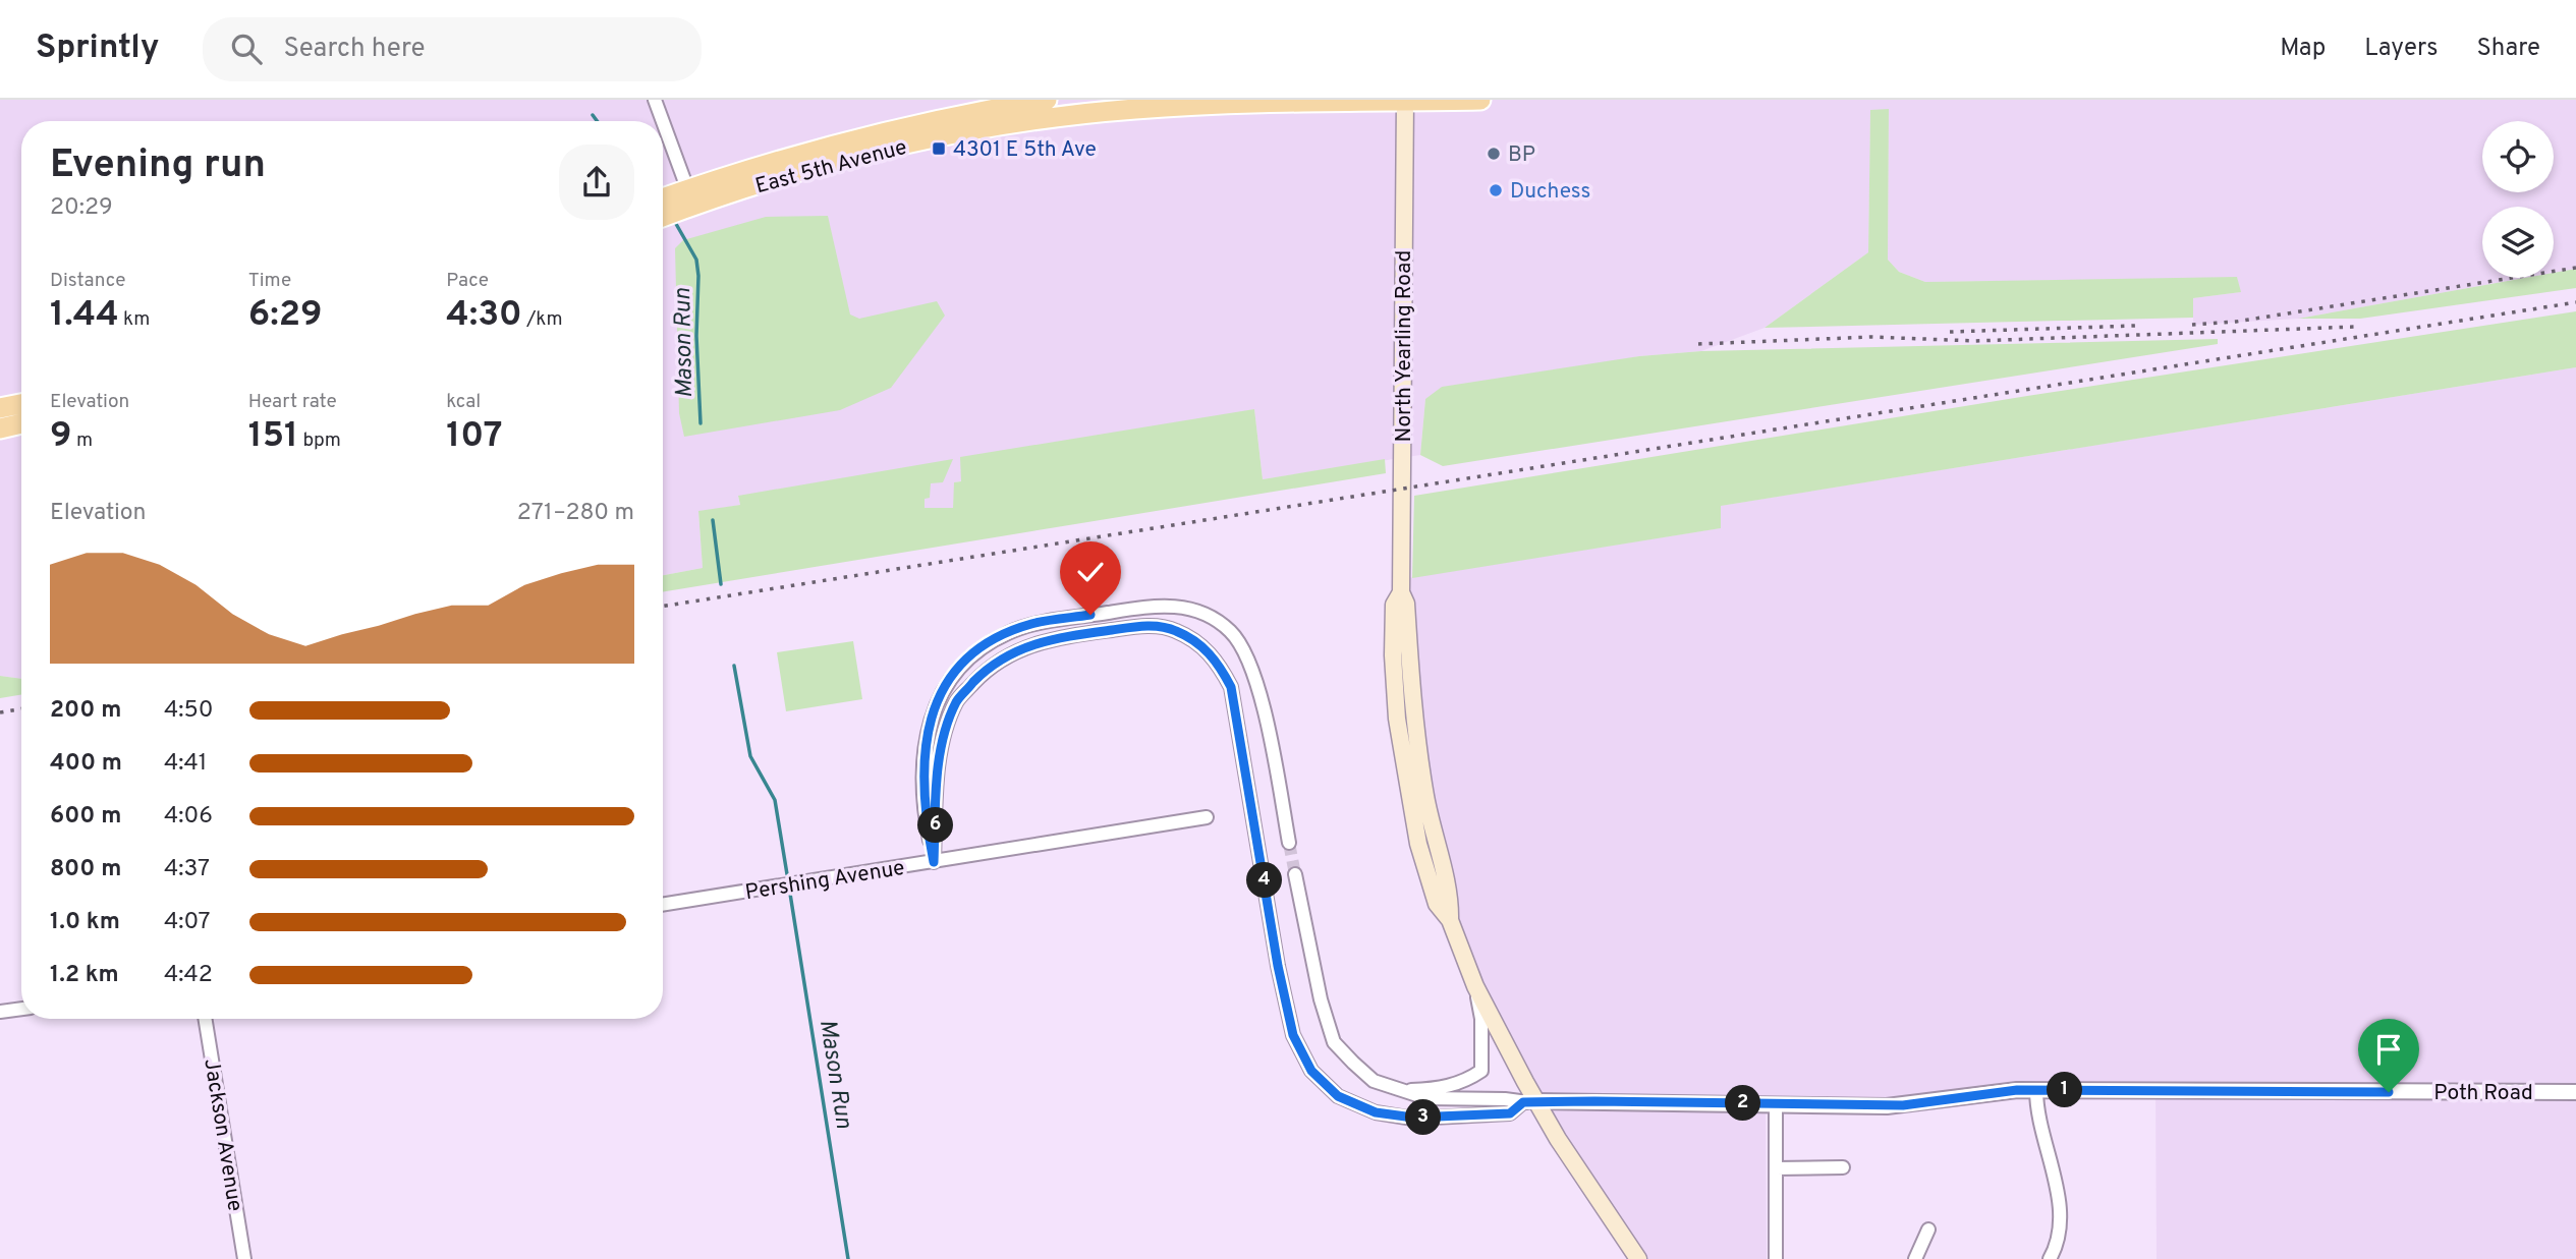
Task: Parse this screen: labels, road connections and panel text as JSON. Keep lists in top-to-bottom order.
{
  "streets": {
    "main road": ["East 5th Avenue", "North Yearling Road"],
    "street": ["Pershing Avenue", "Poth Road", "Jackson Avenue"]
  },
  "crossings": [
    ["East 5th Avenue", "North Yearling Road"],
    ["North Yearling Road", "Poth Road"]
  ],
  "water": ["Mason Run"],
  "places": {
    "transit": ["4301 E 5th Ave"],
    "other": ["BP", "Duchess"]
  },
  "page": {
    "header": "Sprintly",
    "search": "Search here",
    "nav": ["Map", "Layers", "Share"],
    "heading": ["Evening run", "20:29"],
    "stats": [
      ["Distance", "1.44 km"],
      ["Time", "6:29"],
      ["Pace", "4:30 /km"],
      ["Elevation", "9 m"],
      ["Heart rate", "151 bpm"],
      ["kcal", "107"]
    ],
    "chart": ["Elevation", "271–280 m"],
    "list": [
      {
        "name": "200 m",
        "note": "4:50"
      },
      {
        "name": "400 m",
        "note": "4:41"
      },
      {
        "name": "600 m",
        "note": "4:06"
      },
      {
        "name": "800 m",
        "note": "4:37"
      },
      {
        "name": "1.0 km",
        "note": "4:07"
      },
      {
        "name": "1.2 km",
        "note": "4:42"
      }
    ],
    "pins": [
      "6",
      "4",
      "1",
      "2",
      "3"
    ]
  }
}
